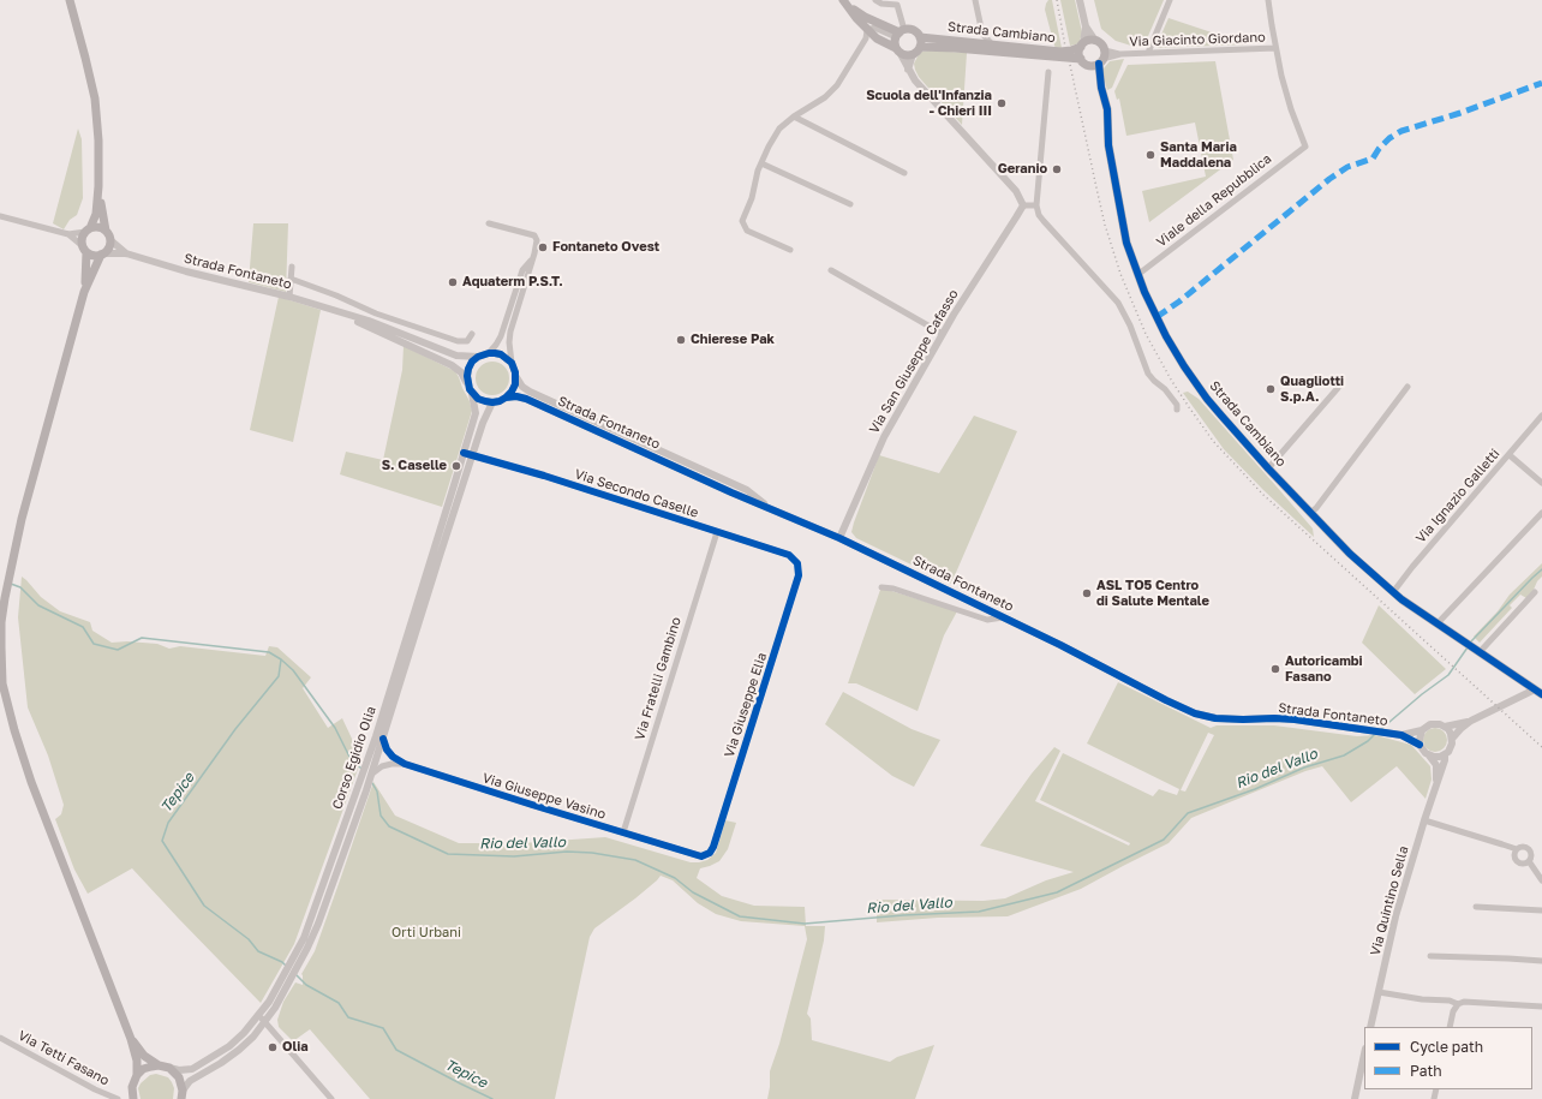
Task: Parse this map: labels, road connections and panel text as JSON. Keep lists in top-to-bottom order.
{
  "streets": {
    "main road": ["Strada Cambiano"],
    "street": [
      "Via Giacinto Giordano",
      "Viale della Repubblica",
      "Strada Fontaneto",
      "Via San Giuseppe Cafasso",
      "Via Secondo Caselle",
      "Via Ignazio Galletti",
      "Via Fratelli Gambino",
      "Via Giuseppe Elia",
      "Corso Egidio Olia",
      "Via Giuseppe Vasino",
      "Via Quintino Sella",
      "Via Tetti Fasano"
    ]
  },
  "crossings": [
    ["Strada Cambiano", "Via Giacinto Giordano"],
    ["Strada Cambiano", "Viale della Repubblica"],
    ["Strada Cambiano", "Via Ignazio Galletti"],
    ["Via Giacinto Giordano", "Viale della Repubblica"],
    ["Strada Fontaneto", "Via San Giuseppe Cafasso"],
    ["Strada Fontaneto", "Corso Egidio Olia"],
    ["Strada Fontaneto", "Via Quintino Sella"],
    ["Via Secondo Caselle", "Via Fratelli Gambino"],
    ["Via Secondo Caselle", "Via Giuseppe Elia"],
    ["Via Secondo Caselle", "Corso Egidio Olia"],
    ["Via Fratelli Gambino", "Via Giuseppe Vasino"],
    ["Via Giuseppe Elia", "Via Giuseppe Vasino"],
    ["Corso Egidio Olia", "Via Giuseppe Vasino"]
  ],
  "water": ["Rio del Vallo", "Tepice"],
  "parks": ["Orti Urbani"],
  "places": [
    "Scuola dell'Infanzia - Chieri III",
    "Santa Maria Maddalena",
    "Geranio",
    "Fontaneto Ovest",
    "Aquaterm P.S.T.",
    "Chierese Pak",
    "Quagliotti S.p.A.",
    "S. Caselle",
    "ASL TO5 Centro di Salute Mentale",
    "Autoricambi Fasano",
    "Olia"
  ],
  "legend": ["Cycle path", "Path"]
}
